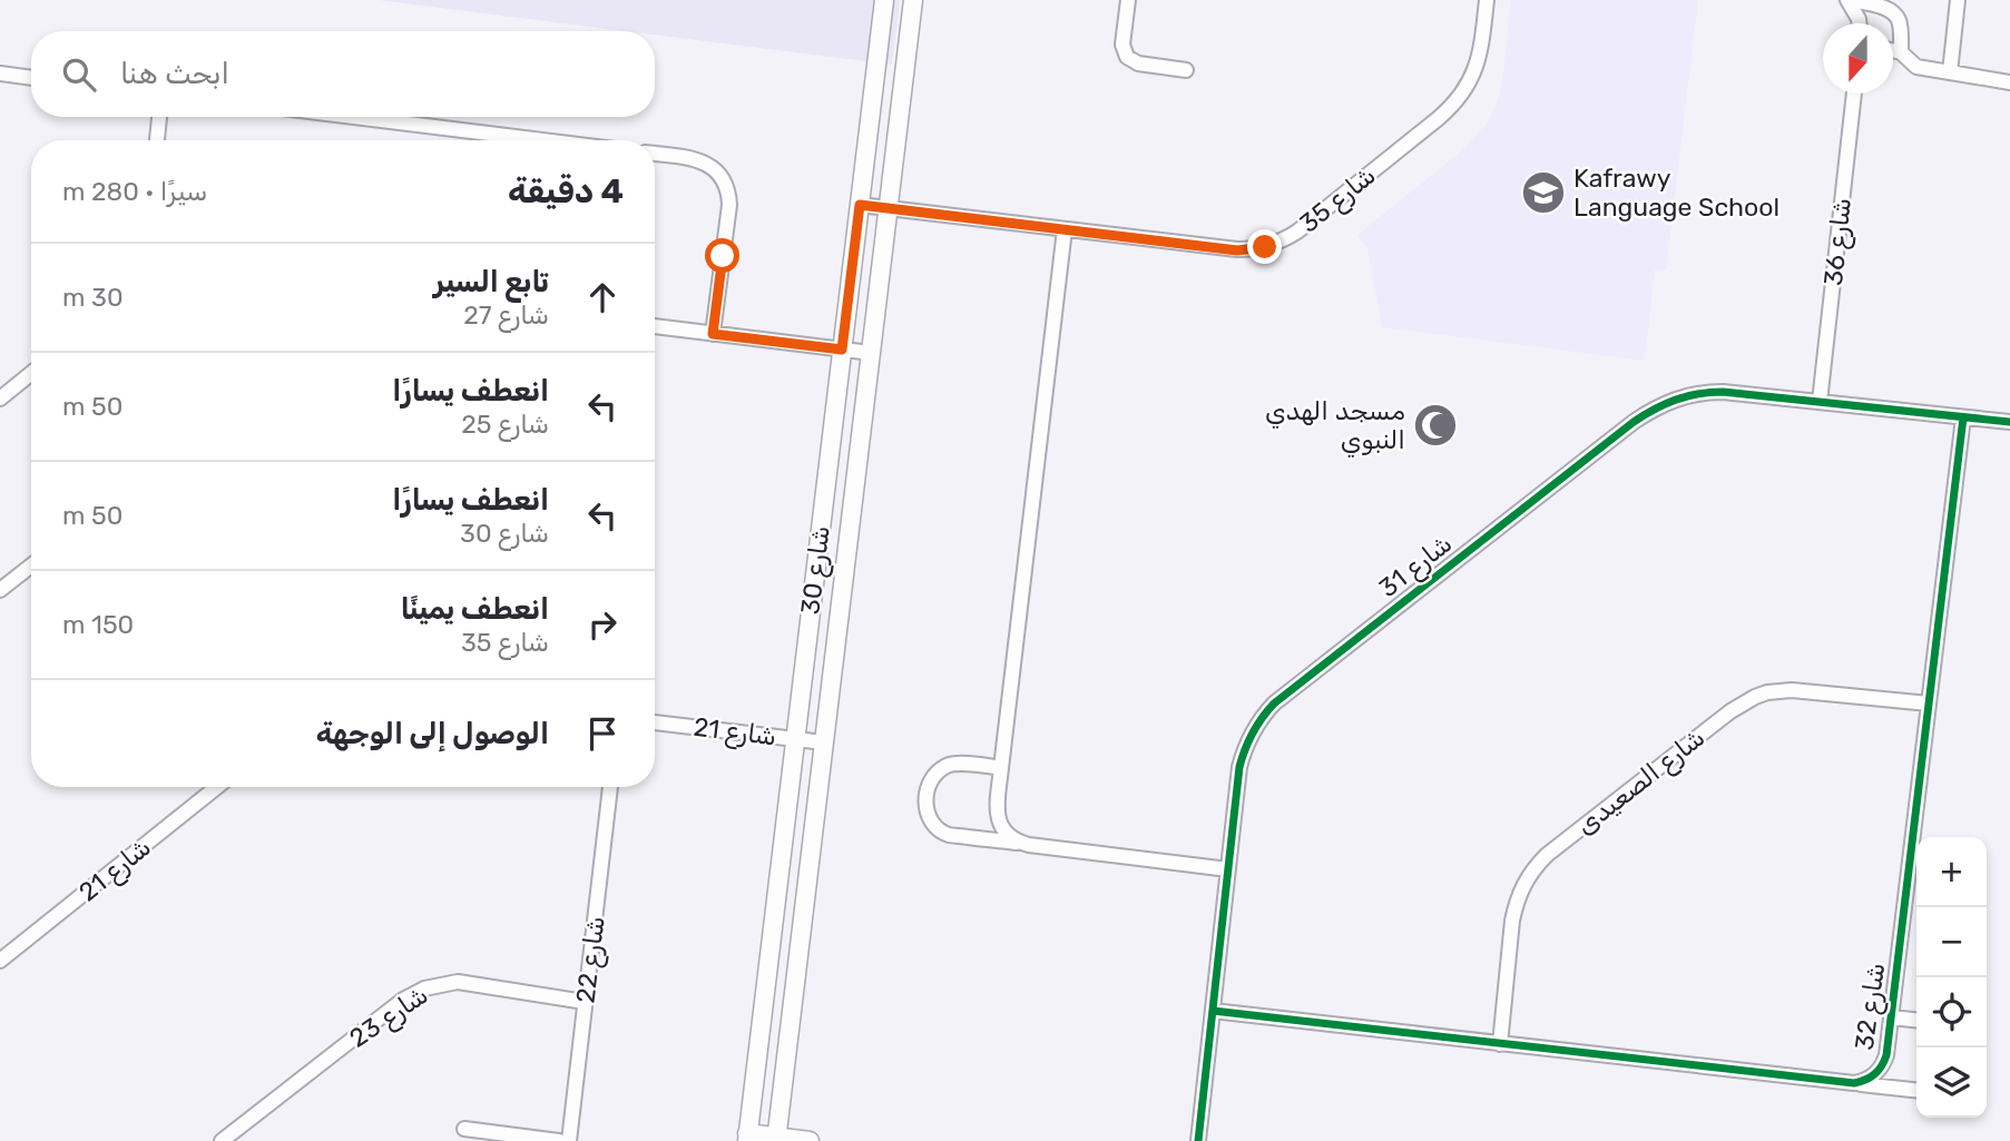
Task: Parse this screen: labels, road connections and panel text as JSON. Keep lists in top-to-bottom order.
{
  "streets": {
    "street": [
      "شارع 35",
      "شارع 36",
      "شارع 31",
      "شارع 30",
      "شارع 21",
      "شارع الصعيدى",
      "شارع 22",
      "شارع 32",
      "شارع 23"
    ]
  },
  "crossings": [
    ["شارع 35", "شارع 30"],
    ["شارع 36", "شارع 31"],
    ["شارع 31", "شارع 32"],
    ["شارع 30", "شارع 21"],
    ["شارع الصعيدى", "شارع 32"],
    ["شارع 22", "شارع 23"]
  ],
  "places": {
    "school or university": ["Kafrawy Language School"],
    "mosque": ["مسجد الهدي النبوي"]
  },
  "north": "bottom",
  "page": {
    "search": "ابحث هنا",
    "heading": ["4 دقيقة", "سيرًا · 280 m"],
    "list": [
      ["تابع السير", "شارع 27", "30 m"],
      ["انعطف يسارًا", "شارع 25", "50 m"],
      ["انعطف يسارًا", "شارع 30", "50 m"],
      ["انعطف يمينًا", "شارع 35", "150 m"],
      "الوصول إلى الوجهة"
    ],
    "map_buttons": ["+", "−"]
  }
}
